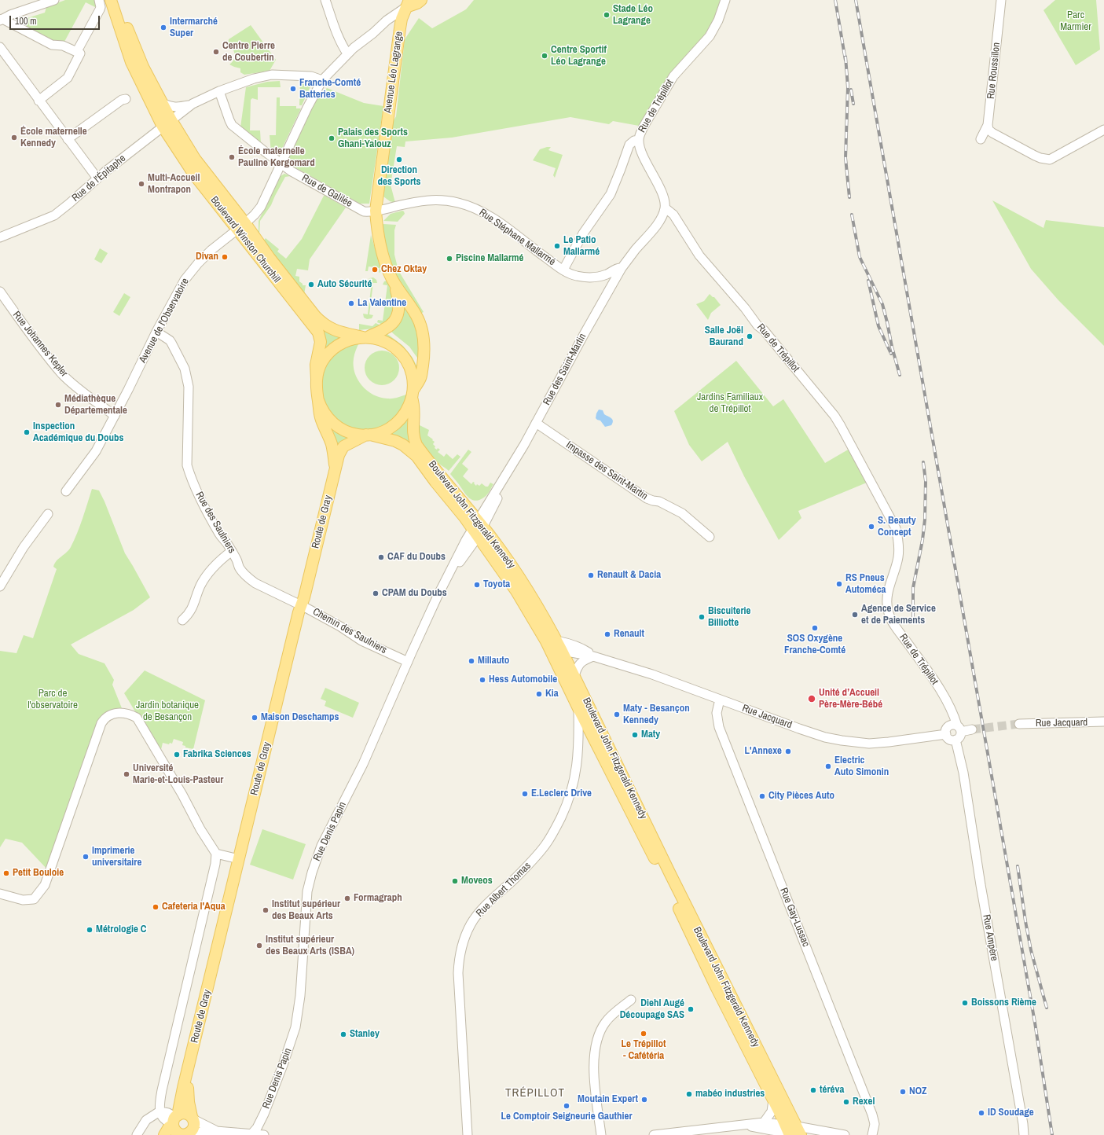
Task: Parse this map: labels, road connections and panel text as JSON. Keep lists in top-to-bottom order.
{
  "streets": {
    "main road": [
      "Avenue Léo Lagrange",
      "Boulevard Winston Churchill",
      "Boulevard John Fitzgerald Kennedy",
      "Route de Gray"
    ],
    "street": [
      "Rue Roussillon",
      "Rue de Trépillot",
      "Rue de l'Épitaphe",
      "Rue de Galilée",
      "Rue Stéphane Mallarmé",
      "Avenue de l'Observatoire",
      "Rue Johannes Kepler",
      "Rue des Saint-Martin",
      "Impasse des Saint-Martin",
      "Rue des Saulniers",
      "Chemin des Saulniers",
      "Rue Jacquard",
      "Rue Denis Papin",
      "Rue Albert Thomas",
      "Rue Gay-Lussac",
      "Rue Ampère"
    ]
  },
  "crossings": [
    ["Avenue Léo Lagrange", "Rue de Galilée"],
    ["Avenue Léo Lagrange", "Rue Stéphane Mallarmé"],
    ["Avenue Léo Lagrange", "Boulevard Winston Churchill"],
    ["Avenue Léo Lagrange", "Avenue de l'Observatoire"],
    ["Avenue Léo Lagrange", "Boulevard John Fitzgerald Kennedy"],
    ["Avenue Léo Lagrange", "Route de Gray"],
    ["Rue de Trépillot", "Rue Stéphane Mallarmé"],
    ["Rue de Trépillot", "Rue des Saint-Martin"],
    ["Rue de Trépillot", "Rue Jacquard"],
    ["Rue de Trépillot", "Rue Ampère"],
    ["Rue de l'Épitaphe", "Rue de Galilée"],
    ["Rue de l'Épitaphe", "Boulevard Winston Churchill"],
    ["Rue de l'Épitaphe", "Avenue de l'Observatoire"],
    ["Rue de Galilée", "Rue Stéphane Mallarmé"],
    ["Rue de Galilée", "Avenue de l'Observatoire"],
    ["Boulevard Winston Churchill", "Avenue de l'Observatoire"],
    ["Boulevard Winston Churchill", "Boulevard John Fitzgerald Kennedy"],
    ["Boulevard Winston Churchill", "Route de Gray"],
    ["Avenue de l'Observatoire", "Rue Johannes Kepler"],
    ["Avenue de l'Observatoire", "Rue des Saulniers"],
    ["Rue des Saint-Martin", "Impasse des Saint-Martin"],
    ["Rue des Saint-Martin", "Boulevard John Fitzgerald Kennedy"],
    ["Rue des Saint-Martin", "Rue Denis Papin"],
    ["Boulevard John Fitzgerald Kennedy", "Route de Gray"],
    ["Boulevard John Fitzgerald Kennedy", "Rue Jacquard"],
    ["Boulevard John Fitzgerald Kennedy", "Rue Denis Papin"],
    ["Boulevard John Fitzgerald Kennedy", "Rue Albert Thomas"],
    ["Route de Gray", "Rue des Saulniers"],
    ["Route de Gray", "Chemin des Saulniers"],
    ["Rue des Saulniers", "Chemin des Saulniers"],
    ["Chemin des Saulniers", "Rue Denis Papin"],
    ["Rue Jacquard", "Rue Gay-Lussac"],
    ["Rue Jacquard", "Rue Ampère"]
  ],
  "districts": ["TRÉPILLOT"],
  "parks": [
    "Parc Marmier",
    "Jardins Familiaux de Trépillot",
    "Parc de l'observatoire",
    "Jardin botanique de Besançon"
  ],
  "places": [
    "Stade Léo Lagrange",
    "Intermarché Super",
    "Centre Pierre de Coubertin",
    "Centre Sportif Léo Lagrange",
    "Franche-Comté Batteries",
    "École maternelle Kennedy",
    "Palais des Sports Ghani-Yalouz",
    "École maternelle Pauline Kergomard",
    "Direction des Sports",
    "Multi-Accueil Montrapon",
    "Le Patio Mallarmé",
    "Divan",
    "Piscine Mallarmé",
    "Chez Oktay",
    "Auto Sécurité",
    "La Valentine",
    "Salle Joël Baurand",
    "Médiathèque Départementale",
    "Inspection Académique du Doubs",
    "S. Beauty Concept",
    "CAF du Doubs",
    "Renault & Dacia",
    "RS Pneus Automéca",
    "Toyota",
    "CPAM du Doubs",
    "Agence de Service et de Paiements",
    "Biscuiterie Billiotte",
    "SOS Oxygène Franche-Comté",
    "Renault",
    "Millauto",
    "Hess Automobile",
    "Kia",
    "Unité d’Accueil Père-Mère-Bébé",
    "Maty - Besançon Kennedy",
    "Maison Deschamps",
    "Maty",
    "L'Annexe",
    "Fabrika Sciences",
    "Electric Auto Simonin",
    "Université Marie-et-Louis-Pasteur",
    "E.Leclerc Drive",
    "City Pièces Auto",
    "Imprimerie universitaire",
    "Petit Bouloie",
    "Moveos",
    "Formagraph",
    "Cafeteria l'Aqua",
    "Institut supérieur des Beaux Arts",
    "Métrologie C",
    "Institut supérieur des Beaux Arts (ISBA)",
    "Boissons Rième",
    "Diehl Augé Découpage SAS",
    "Le Trépillot - Cafétéria",
    "Stanley",
    "téréva",
    "NOZ",
    "mabéo industries",
    "Moutain Expert",
    "Rexel",
    "Le Comptoir Seigneurie Gauthier",
    "ID Soudage"
  ],
  "scale_bar": "100 m"
}
